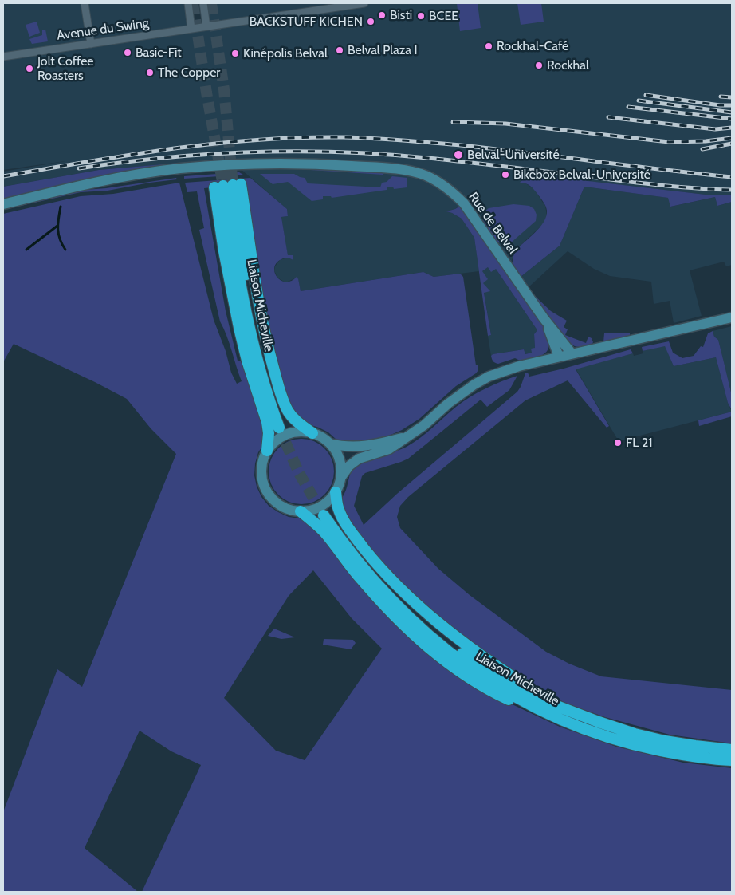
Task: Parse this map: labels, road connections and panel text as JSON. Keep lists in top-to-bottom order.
{
  "streets": {
    "highway": ["Liaison Micheville"],
    "main road": ["Rue de Belval"],
    "street": ["Avenue du Swing"]
  },
  "places": [
    "Bisti",
    "BCEE",
    "BACKSTUFF KICHEN",
    "Rockhal-Café",
    "Belval Plaza I",
    "Basic-Fit",
    "Kinépolis Belval",
    "Rockhal",
    "Jolt Coffee Roasters",
    "The Copper",
    "Belval-Université",
    "Bikebox Belval-Université",
    "FL 21"
  ]
}
